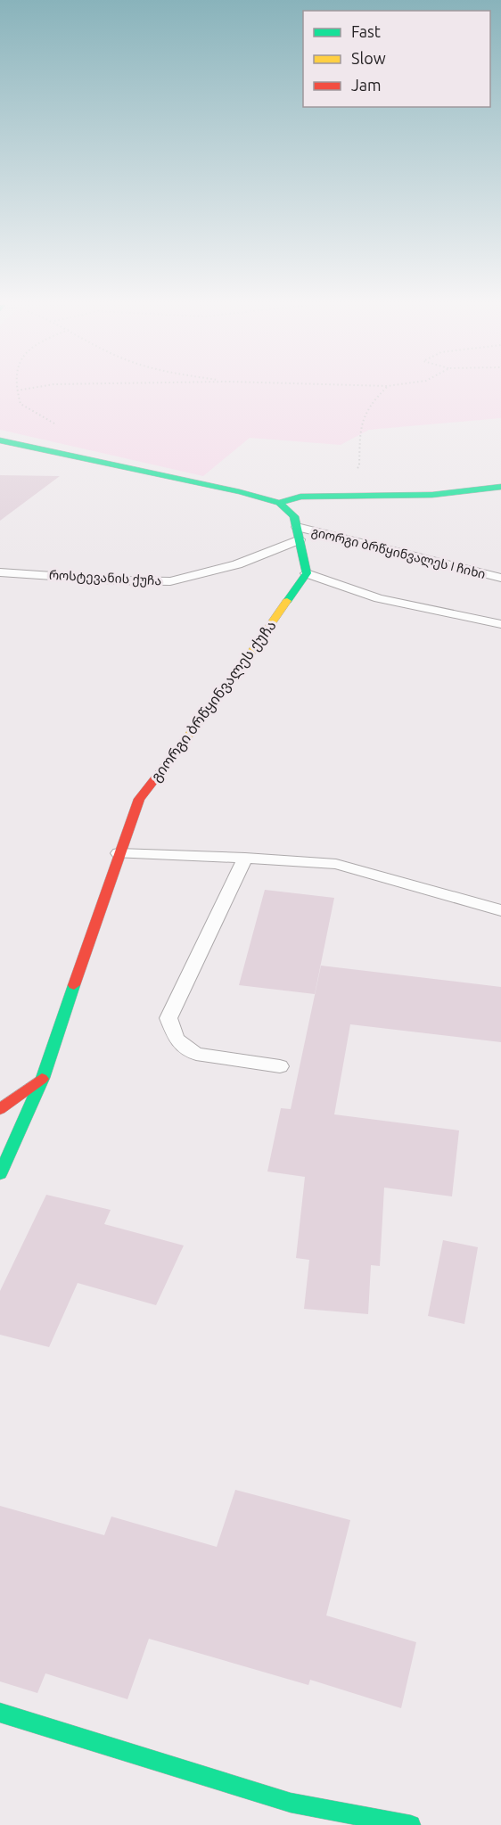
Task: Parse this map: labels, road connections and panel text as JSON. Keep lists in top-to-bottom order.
{
  "streets": {
    "street": ["გიორგი ბრწყინვალეს ქუჩა"],
    "lane": ["გიორგი ბრწყინვალეს I ჩიხი", "როსტევანის ქუჩა"]
  },
  "crossings": [
    ["გიორგი ბრწყინვალეს I ჩიხი", "როსტევანის ქუჩა"]
  ],
  "legend": ["Fast", "Slow", "Jam"]
}
